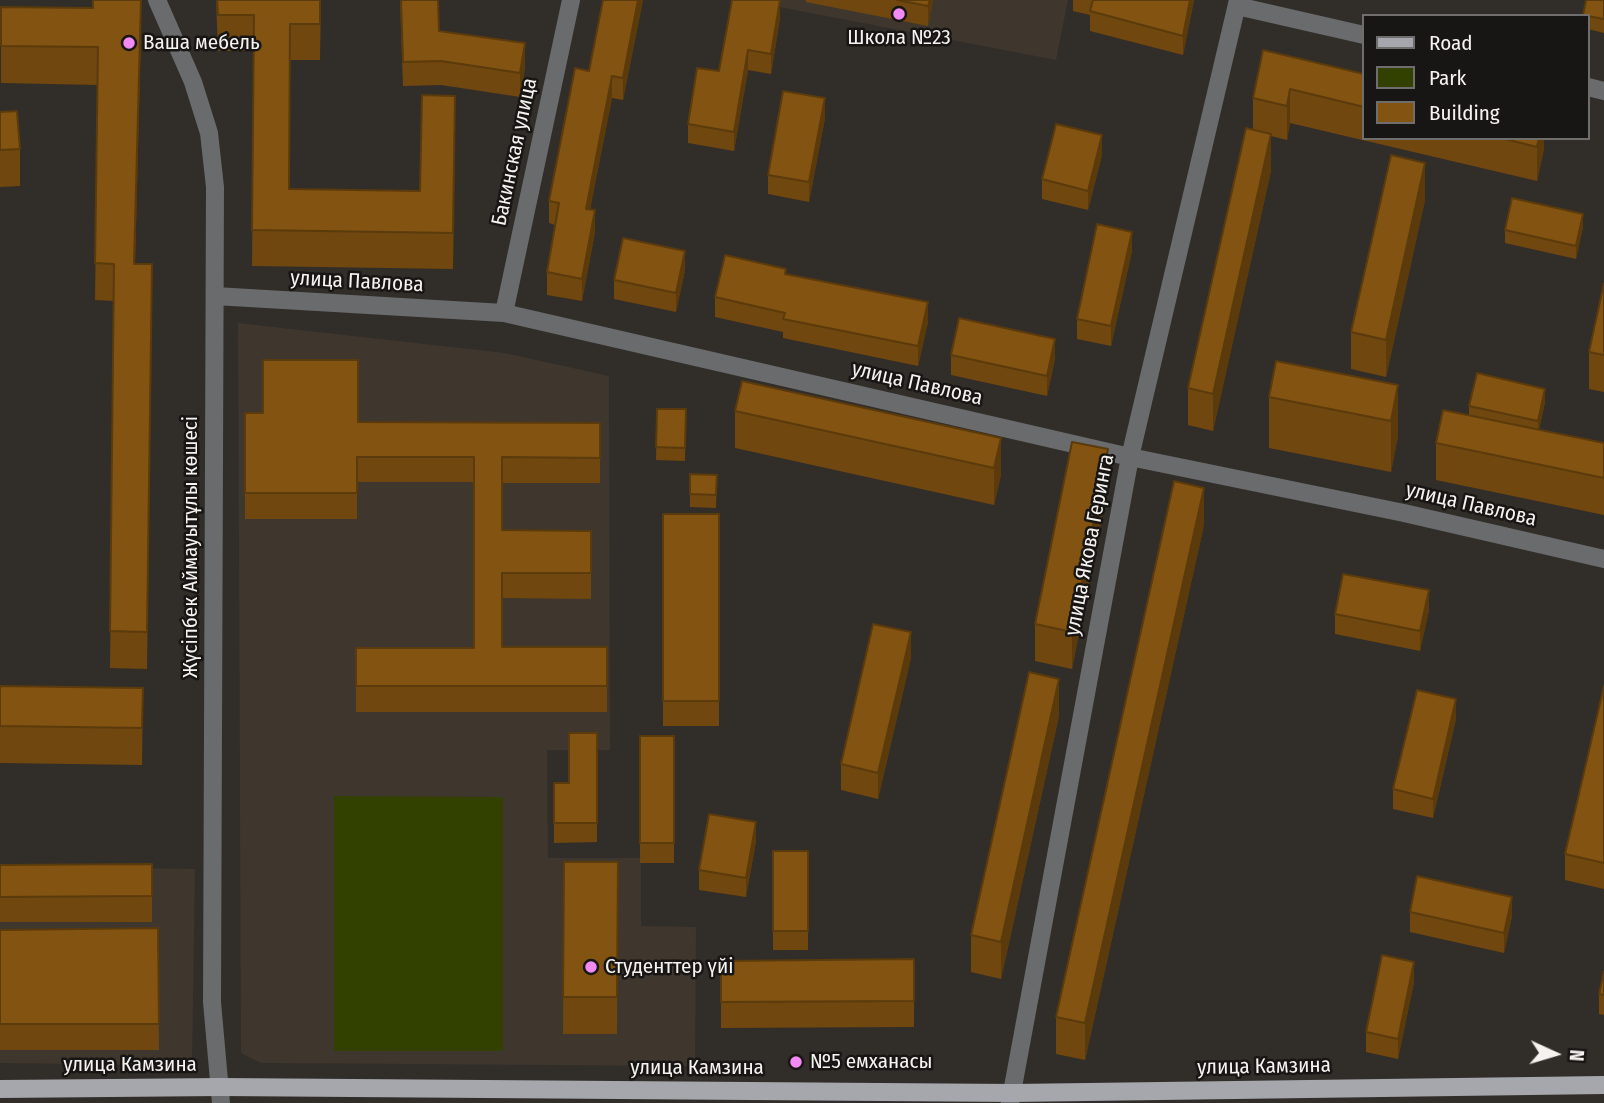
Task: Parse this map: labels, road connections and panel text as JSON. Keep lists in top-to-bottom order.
{
  "streets": {
    "main road": ["улица Камзина"],
    "street": [
      "Бакинская улица",
      "улица Павлова",
      "улица Якова Геринга",
      "Жүсіпбек Аймауытұлы көшесі"
    ]
  },
  "crossings": [
    ["Бакинская улица", "улица Павлова"],
    ["улица Павлова", "улица Якова Геринга"],
    ["улица Павлова", "Жүсіпбек Аймауытұлы көшесі"],
    ["улица Якова Геринга", "улица Камзина"],
    ["Жүсіпбек Аймауытұлы көшесі", "улица Камзина"]
  ],
  "places": [
    "Школа №23",
    "Ваша мебель",
    "Студенттер үйі",
    "№5 емханасы"
  ],
  "legend": ["Road", "Park", "Building"],
  "north": "right"
}
